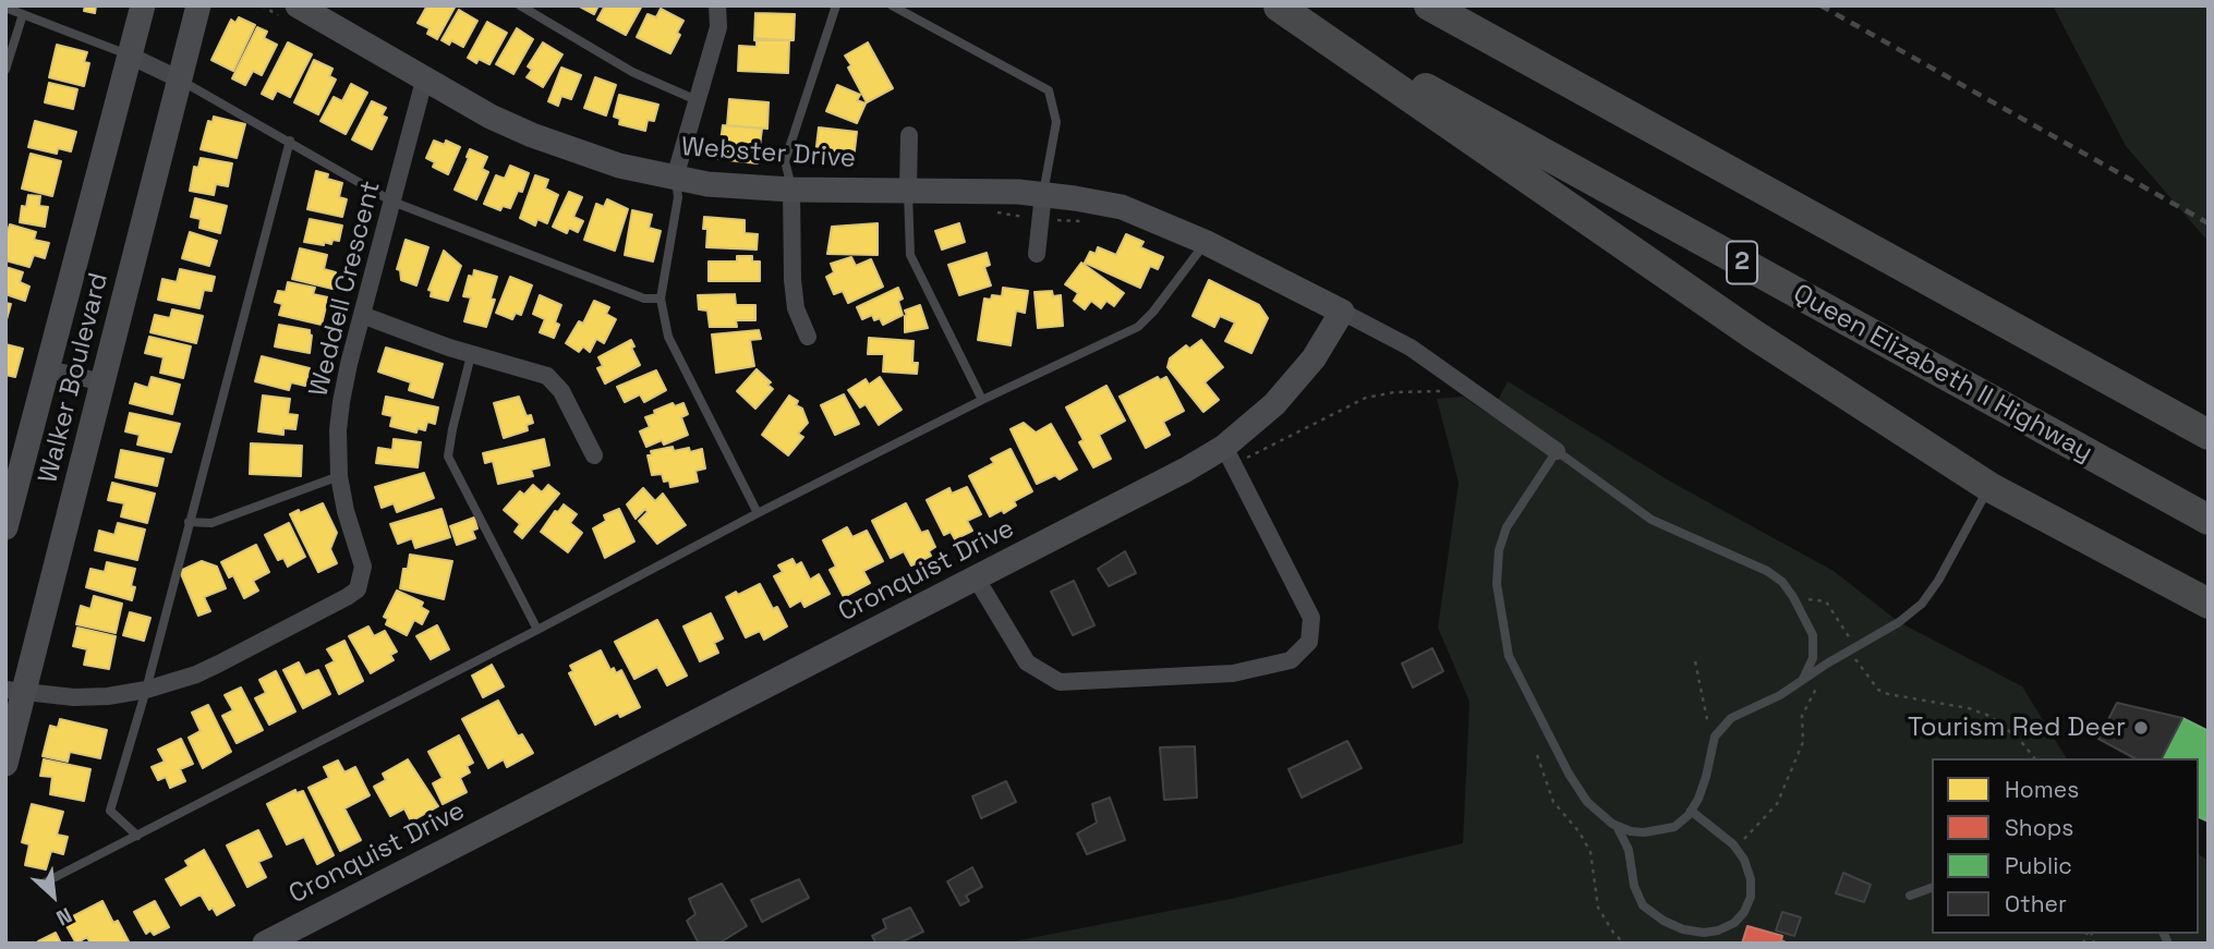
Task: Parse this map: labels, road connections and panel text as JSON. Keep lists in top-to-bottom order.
{
  "streets": {
    "highway": ["2", "Queen Elizabeth II Highway"],
    "street": [
      "Webster Drive",
      "Weddell Crescent",
      "Walker Boulevard",
      "Cronquist Drive"
    ]
  },
  "crossings": [
    ["Webster Drive", "Weddell Crescent"],
    ["Webster Drive", "Cronquist Drive"],
    ["Weddell Crescent", "Walker Boulevard"]
  ],
  "places": ["Tourism Red Deer"],
  "legend": [
    "Homes",
    "Shops",
    "Public",
    "Other"
  ],
  "north": "bottom right"
}
